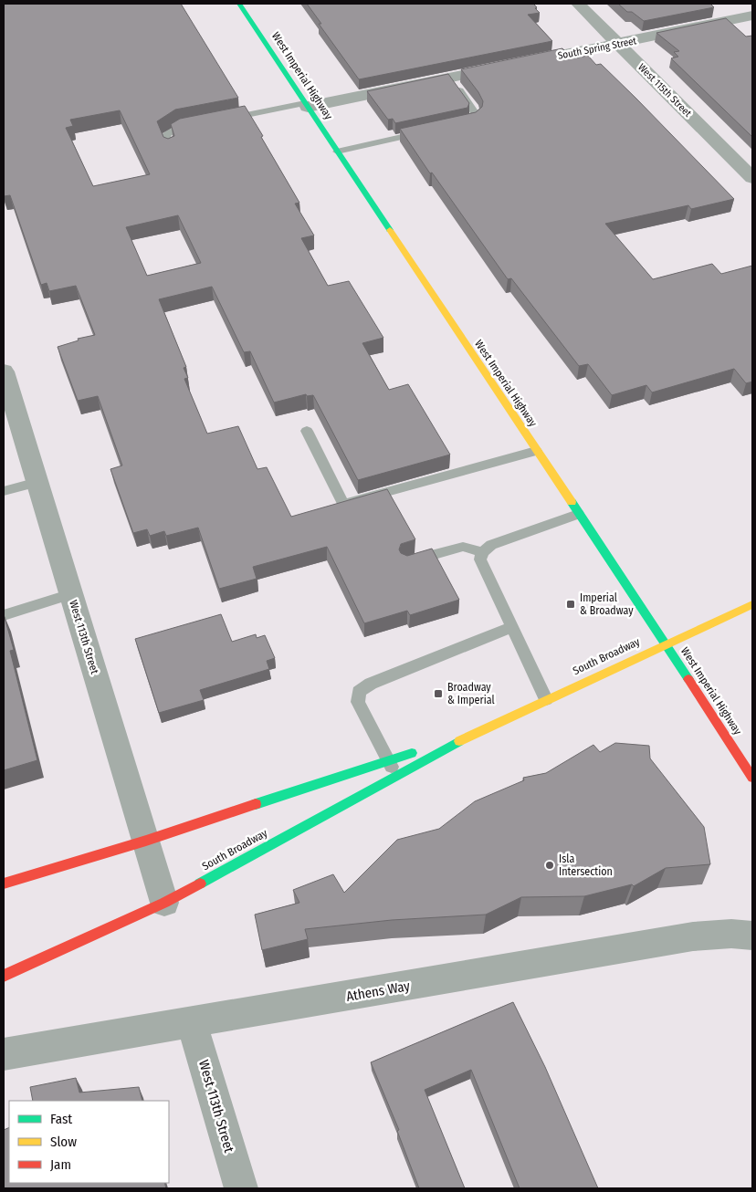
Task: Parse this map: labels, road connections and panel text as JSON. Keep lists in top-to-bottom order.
{
  "streets": {
    "main road": ["West Imperial Highway", "South Broadway"],
    "street": [
      "South Spring Street",
      "West 115th Street",
      "West 113th Street",
      "Athens Way"
    ]
  },
  "crossings": [
    ["South Spring Street", "West Imperial Highway"],
    ["South Spring Street", "West 115th Street"],
    ["West Imperial Highway", "South Broadway"],
    ["West 113th Street", "South Broadway"],
    ["West 113th Street", "Athens Way"]
  ],
  "places": {
    "transit": ["Imperial & Broadway", "Broadway & Imperial"],
    "other": ["Isla Intersection"]
  },
  "legend": ["Fast", "Slow", "Jam"]
}
